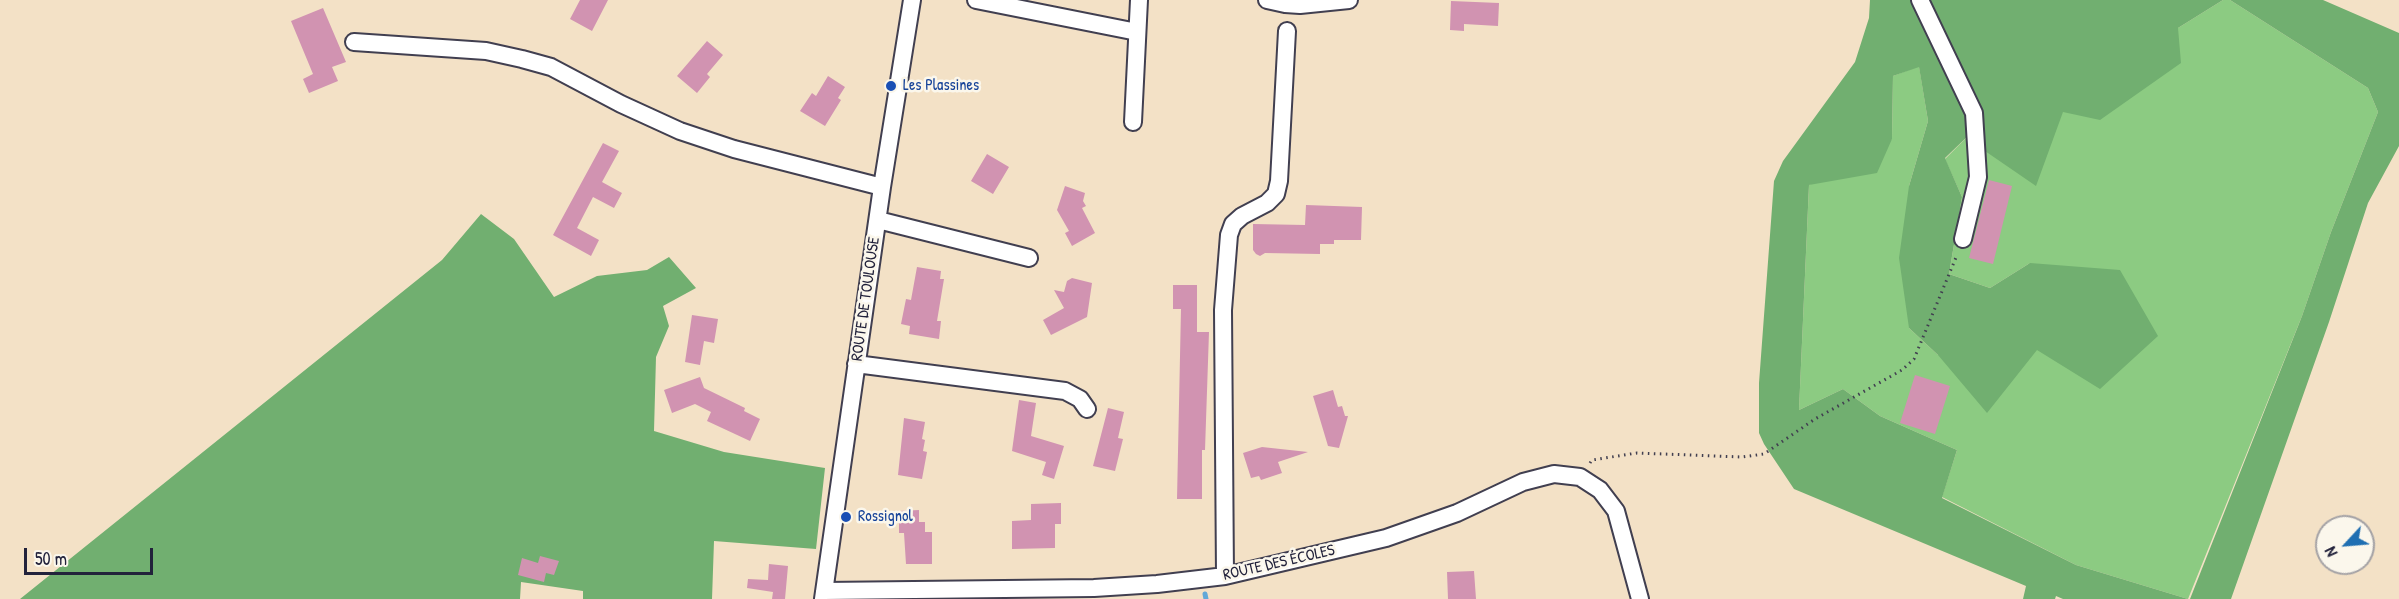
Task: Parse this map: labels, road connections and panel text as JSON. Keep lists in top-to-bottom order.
{
  "streets": {
    "street": ["ROUTE DE TOULOUSE", "ROUTE DES ÉCOLES"]
  },
  "crossings": [
    ["ROUTE DE TOULOUSE", "ROUTE DES ÉCOLES"]
  ],
  "places": ["Les Plassines", "Rossignol"],
  "scale_bar": "50 m",
  "north": "bottom left"
}
